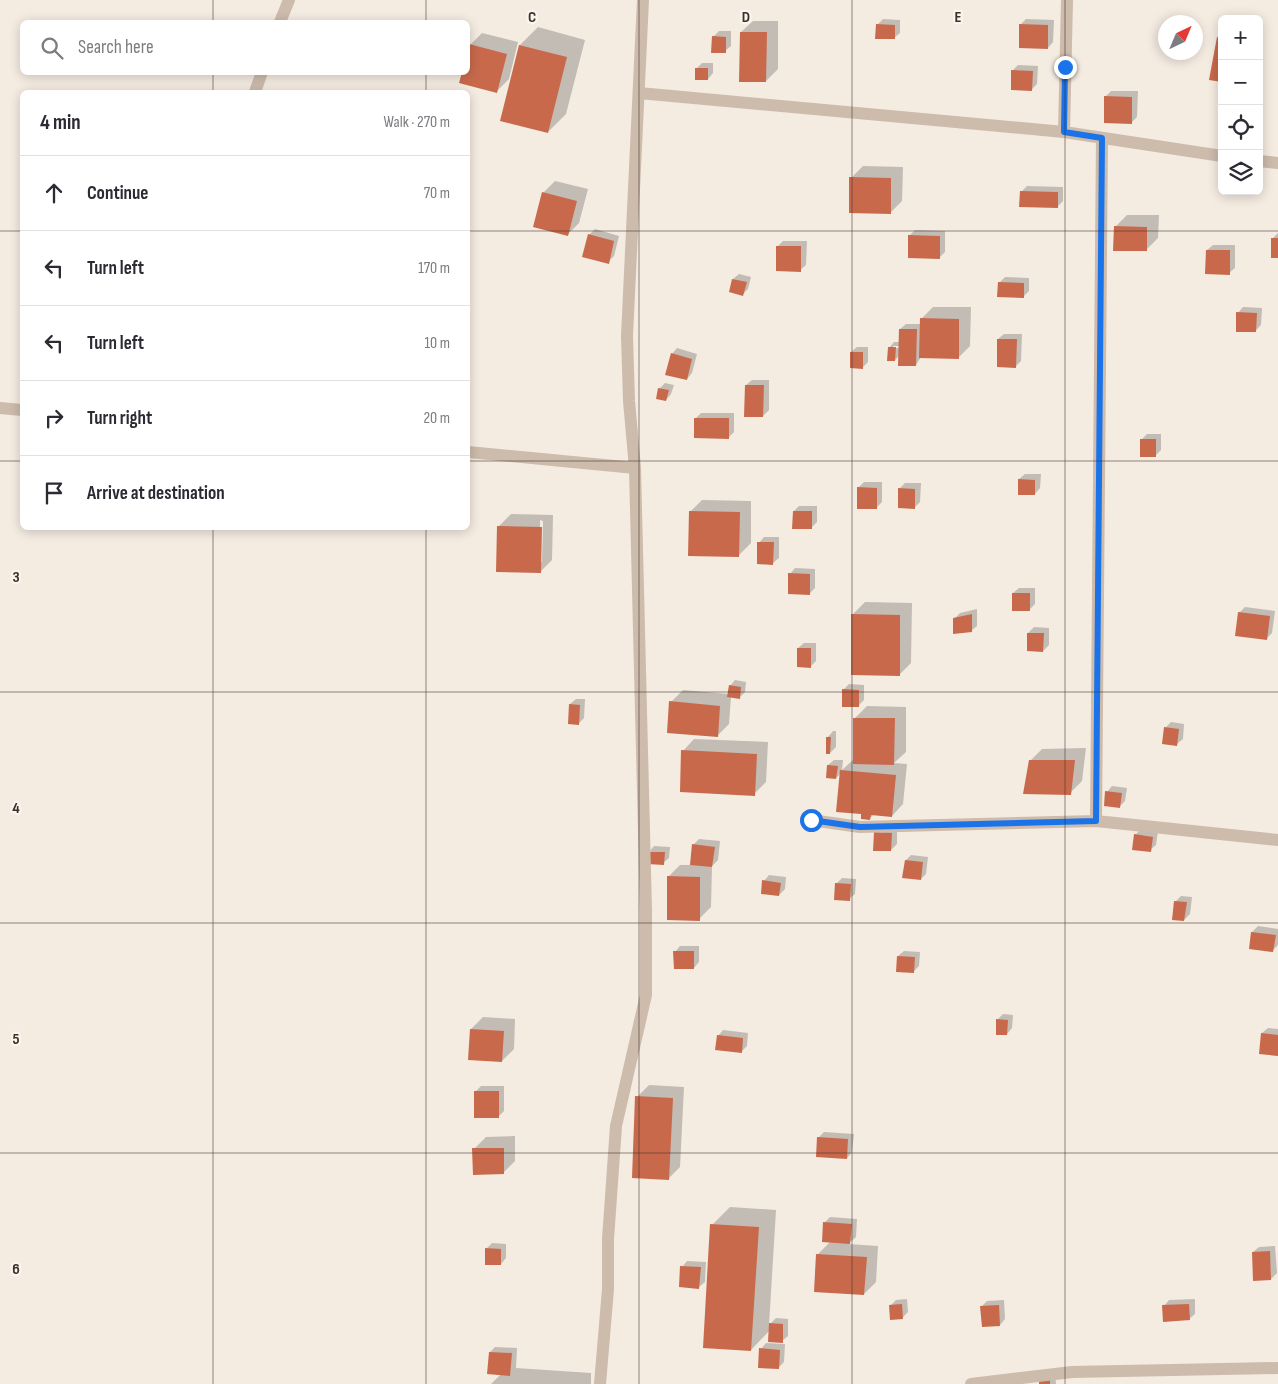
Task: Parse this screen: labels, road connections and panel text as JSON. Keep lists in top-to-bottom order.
{
  "north": "top right",
  "page": {
    "map_buttons": ["+", "−"],
    "search": "Search here",
    "heading": ["4 min", "Walk · 270 m"],
    "list": [
      ["Continue", "70 m"],
      ["Turn left", "170 m"],
      ["Turn left", "10 m"],
      ["Turn right", "20 m"],
      "Arrive at destination"
    ]
  },
  "grid": {
    "columns": ["C", "D", "E"],
    "rows": [
      "3",
      "4",
      "5",
      "6"
    ]
  }
}
